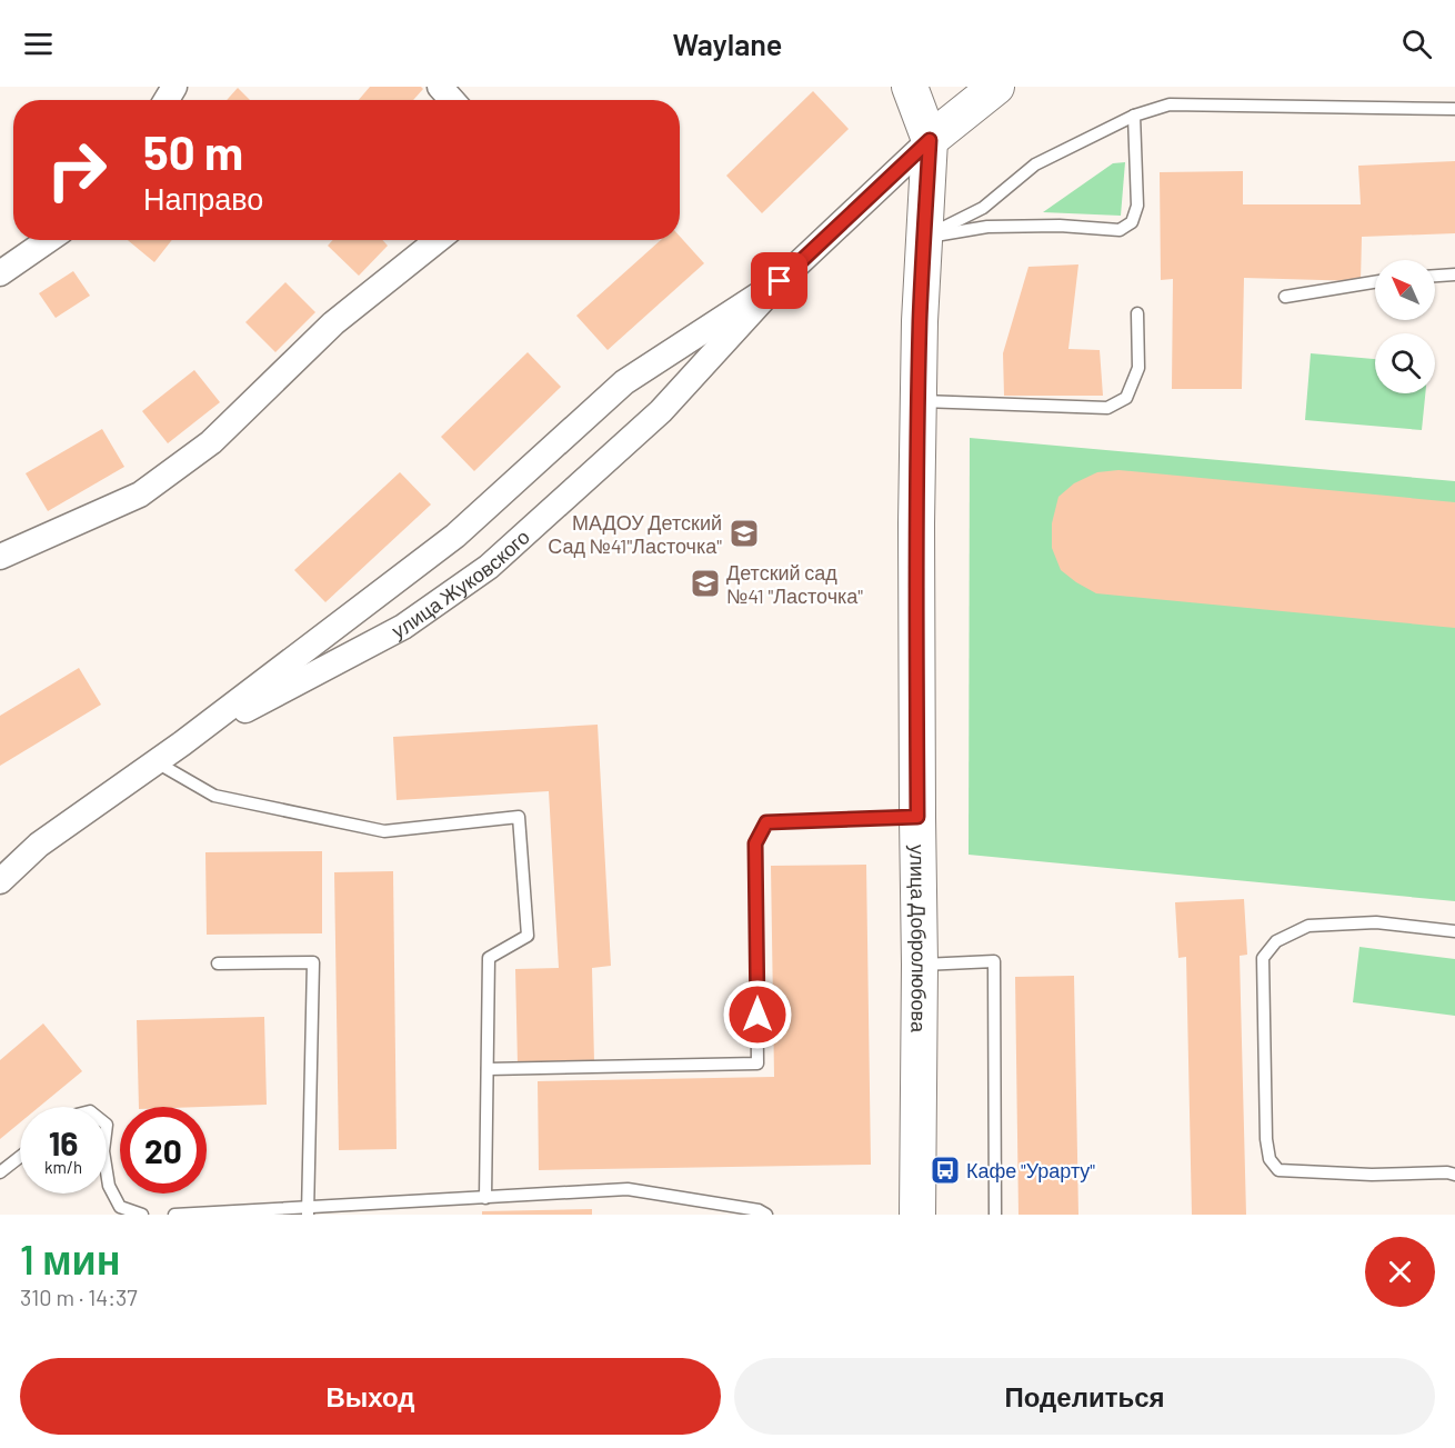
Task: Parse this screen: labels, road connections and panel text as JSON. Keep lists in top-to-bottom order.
{
  "streets": {
    "street": ["улица Жуковского", "улица Добролюбова"]
  },
  "crossings": [
    ["улица Жуковского", "улица Добролюбова"]
  ],
  "places": {
    "school or university": ["МАДОУ Детский Сад №41\"Ласточка\"", "Детский сад №41 \"Ласточка\""],
    "bus stop": ["Кафе \"Урарту\""]
  },
  "north": "top left",
  "page": {
    "header": "Waylane",
    "turn": ["50 m", "Направо"],
    "speed": "16 km/h",
    "limit": "20",
    "heading": ["1 мин", "310 m · 14:37"],
    "buttons": ["Выход", "Поделиться"]
  }
}
